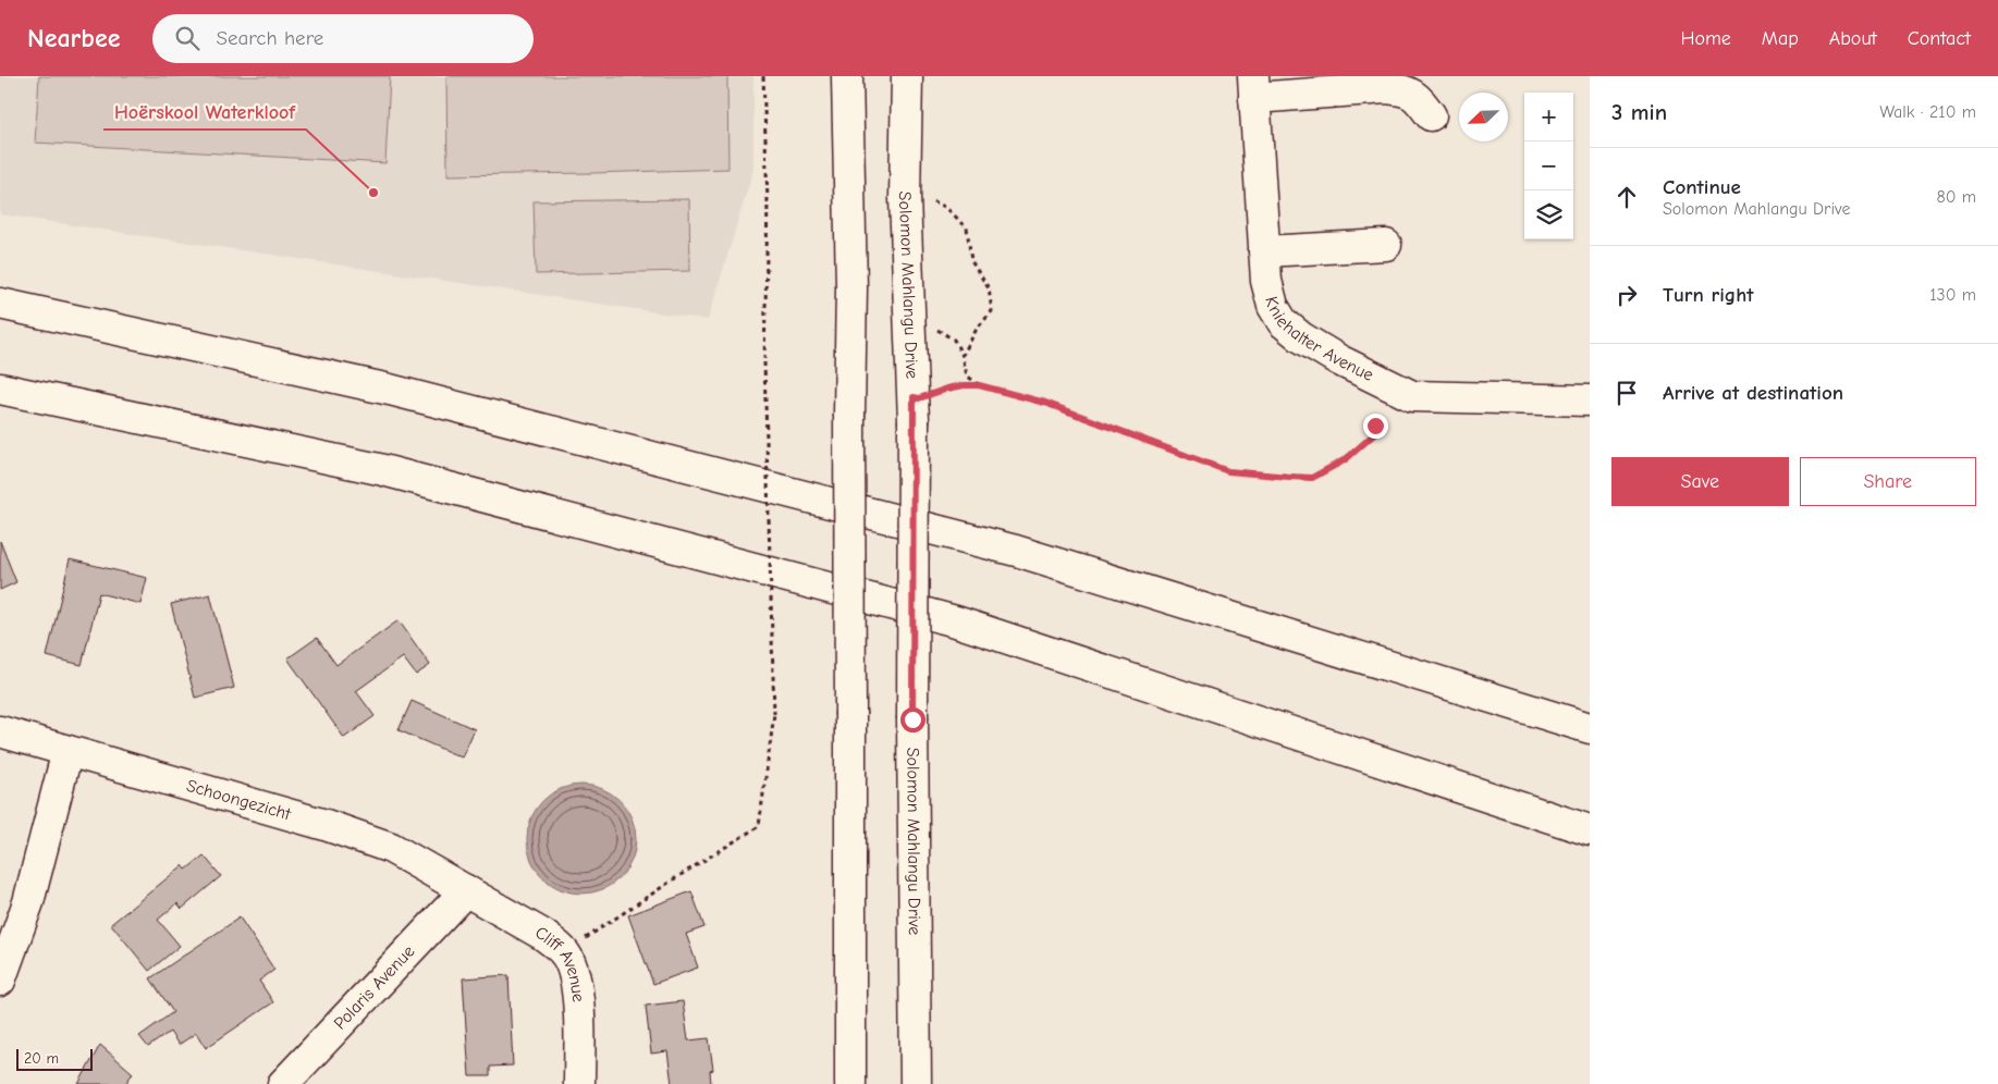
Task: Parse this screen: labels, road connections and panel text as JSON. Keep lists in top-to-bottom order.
{
  "streets": {
    "main road": [
      "Solomon Mahlangu Drive",
      "Kniehalter Avenue",
      "Schoongezicht",
      "Cliff Avenue",
      "Polaris Avenue"
    ]
  },
  "crossings": [
    ["Schoongezicht", "Cliff Avenue"],
    ["Schoongezicht", "Polaris Avenue"],
    ["Cliff Avenue", "Polaris Avenue"]
  ],
  "places": ["Hoërskool Waterkloof"],
  "scale_bar": "20 m",
  "north": "bottom left",
  "page": {
    "header": "Nearbee",
    "search": "Search here",
    "nav": [
      "Home",
      "Map",
      "About",
      "Contact"
    ],
    "heading": ["3 min", "Walk · 210 m"],
    "map_buttons": ["+", "−"],
    "list": [
      ["Continue", "Solomon Mahlangu Drive", "80 m"],
      ["Turn right", "130 m"],
      "Arrive at destination"
    ],
    "buttons": ["Save", "Share"],
    "scale": "20 m"
  }
}
